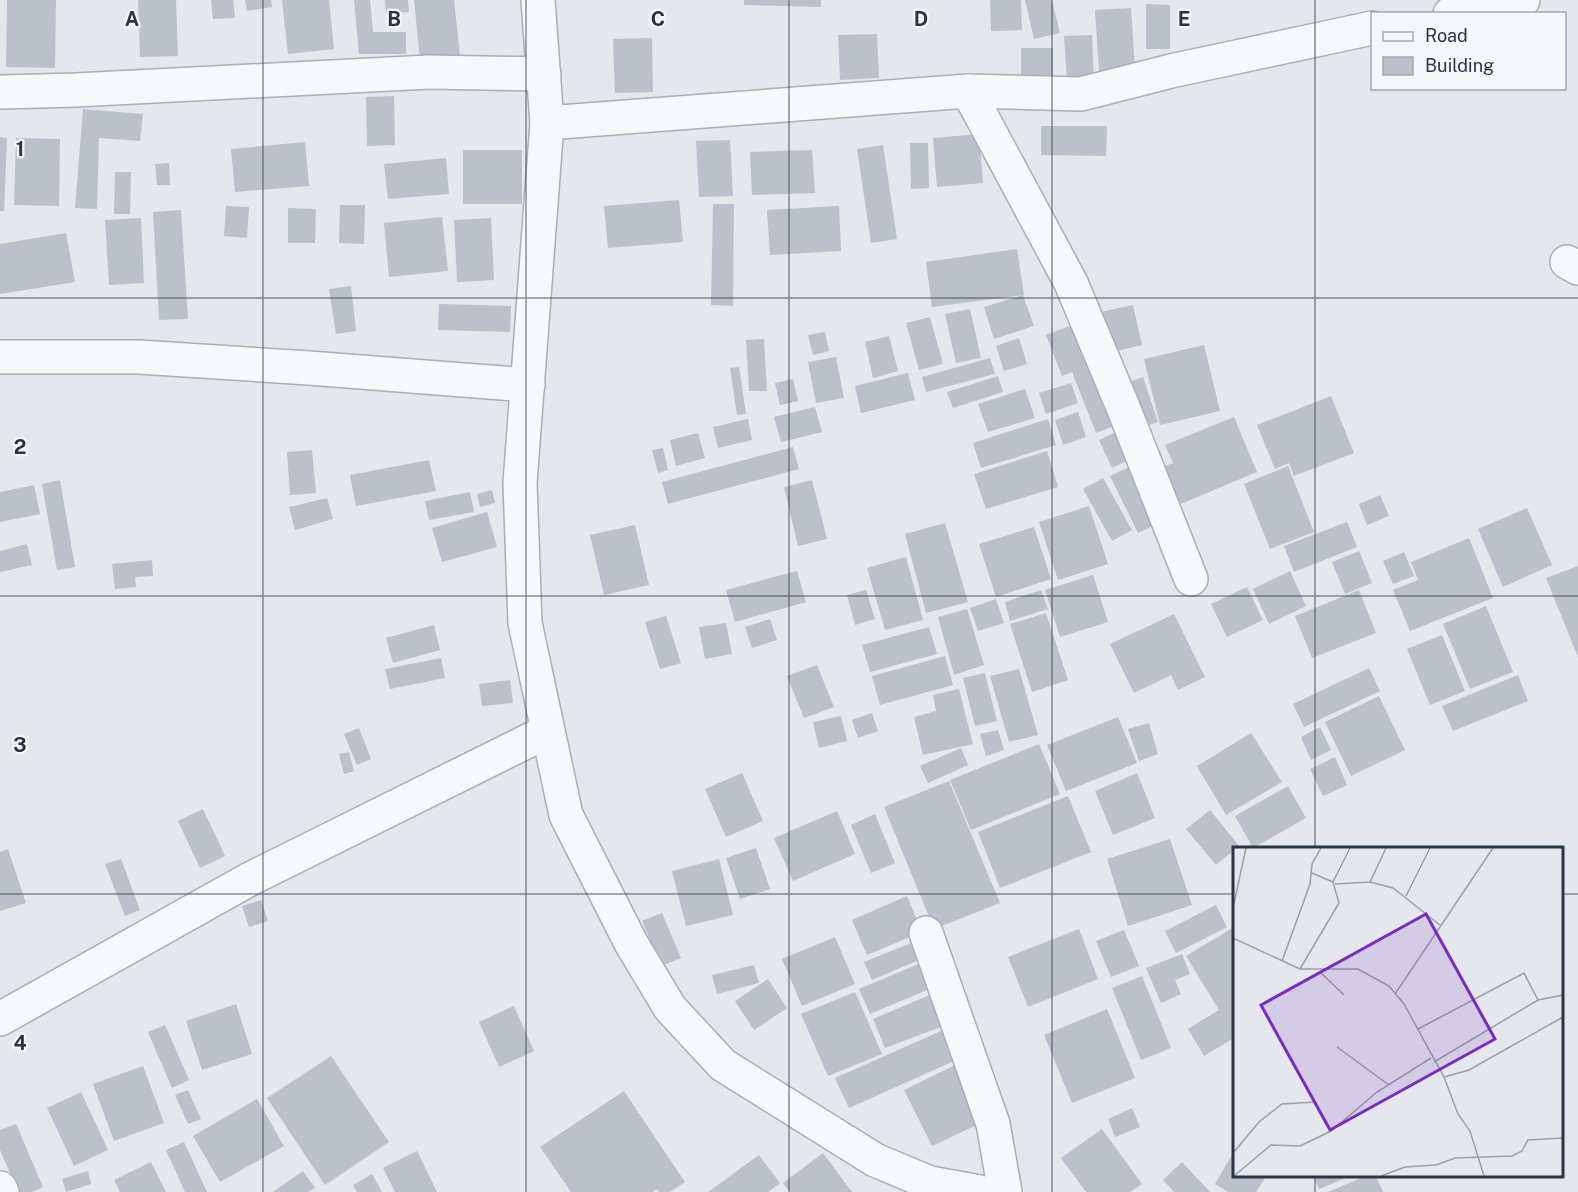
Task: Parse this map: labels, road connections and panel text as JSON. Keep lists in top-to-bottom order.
{
  "legend": ["Road", "Building"],
  "grid": {
    "columns": [
      "A",
      "B",
      "C",
      "D",
      "E"
    ],
    "rows": [
      "1",
      "2",
      "3",
      "4"
    ]
  }
}
